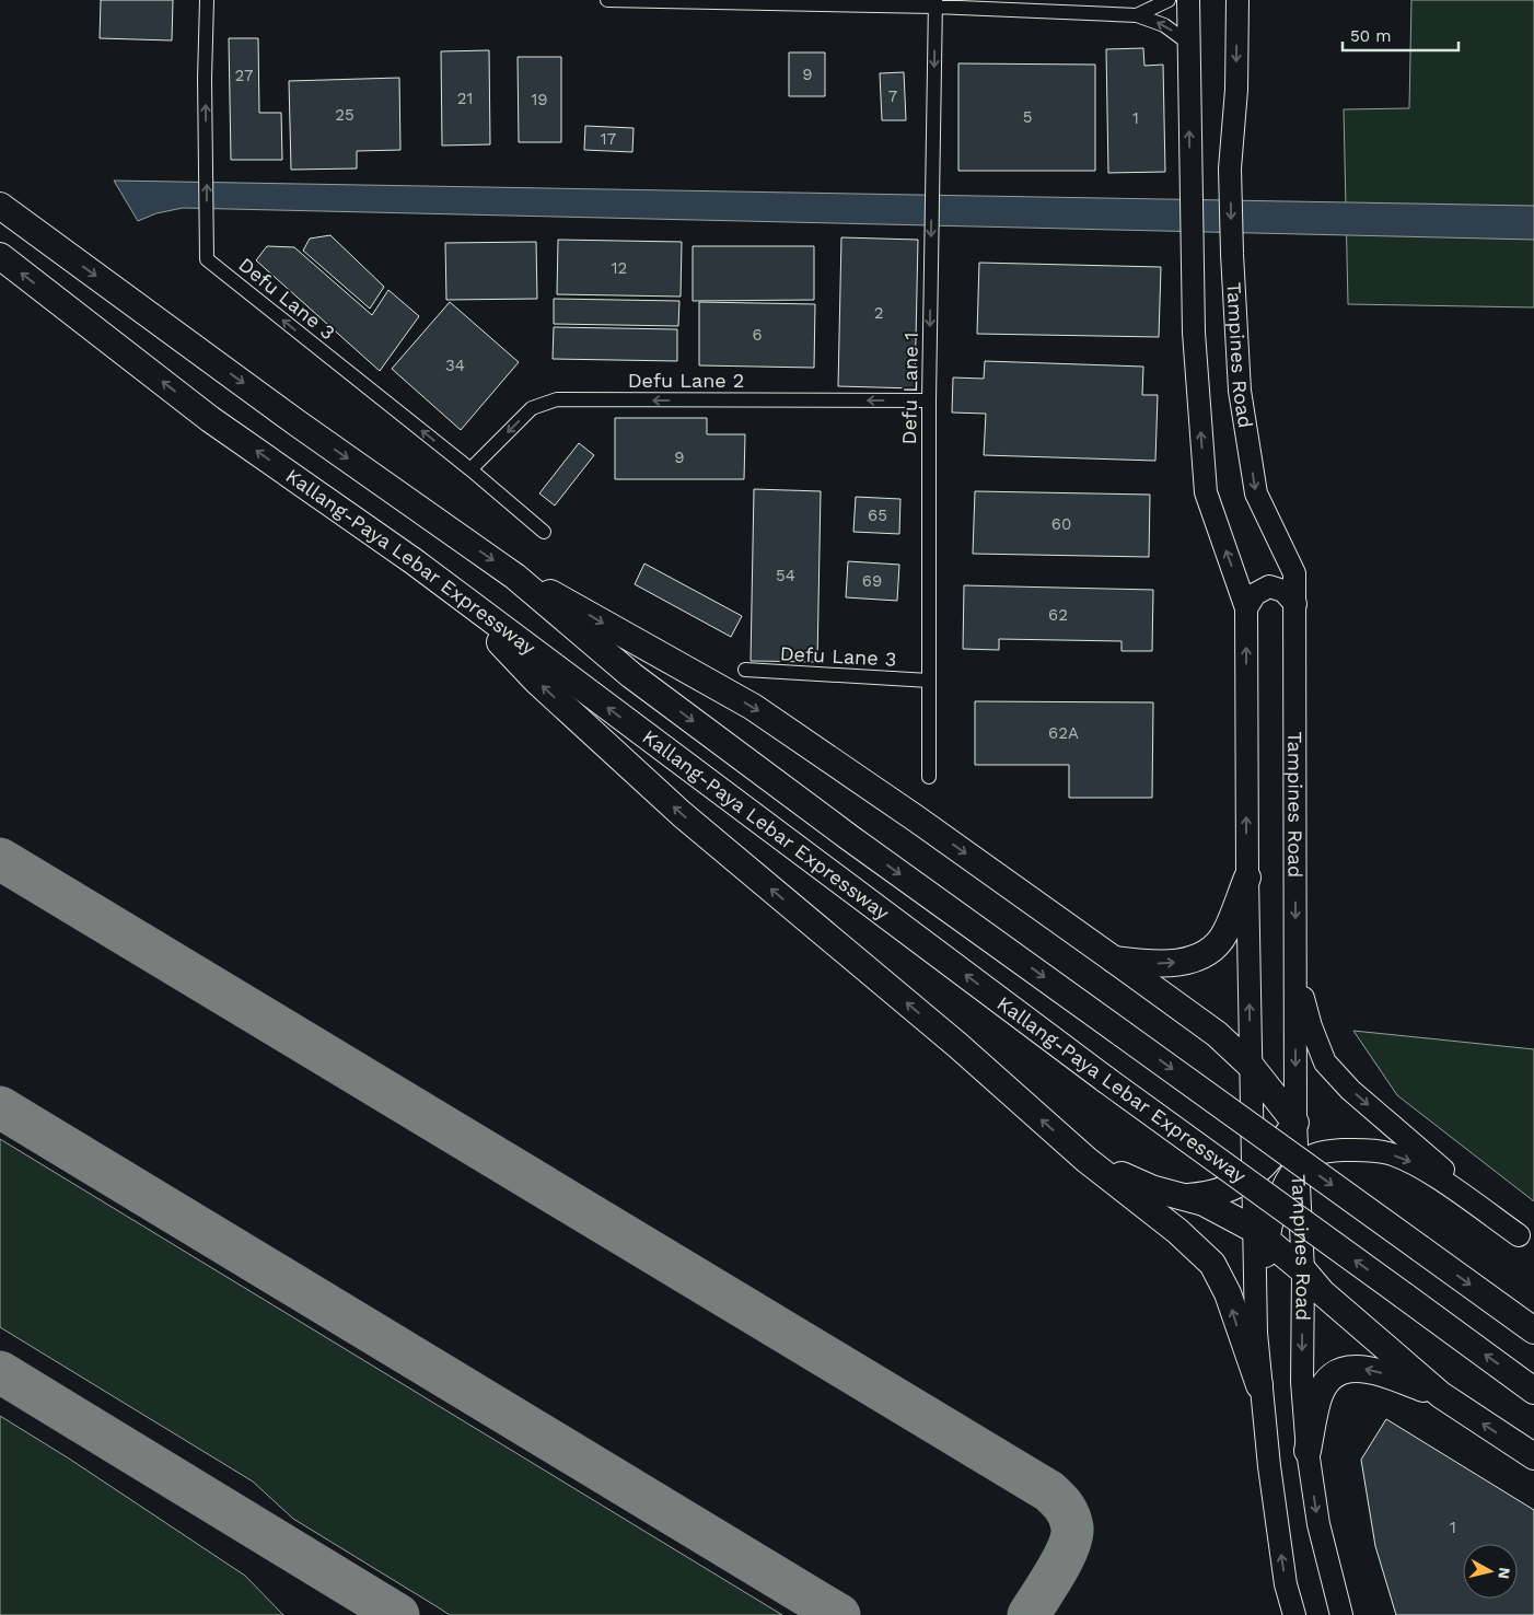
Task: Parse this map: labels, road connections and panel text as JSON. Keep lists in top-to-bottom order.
{
  "streets": {
    "highway": ["Kallang-Paya Lebar Expressway"],
    "main road": ["Tampines Road"],
    "street": ["Defu Lane 3", "Defu Lane 2", "Defu Lane 1"]
  },
  "crossings": [
    ["Defu Lane 3", "Defu Lane 2"],
    ["Defu Lane 3", "Defu Lane 1"],
    ["Defu Lane 2", "Defu Lane 1"]
  ],
  "one_way": ["Defu Lane 3", "Defu Lane 2", "Defu Lane 1"],
  "house_numbers": [
    "9",
    "27",
    "7",
    "21",
    "19",
    "25",
    "5",
    "1",
    "17",
    "12",
    "2",
    "6",
    "34",
    "9",
    "65",
    "60",
    "54",
    "69",
    "62",
    "62A",
    "1"
  ],
  "scale_bar": "50 m",
  "north": "right"
}
